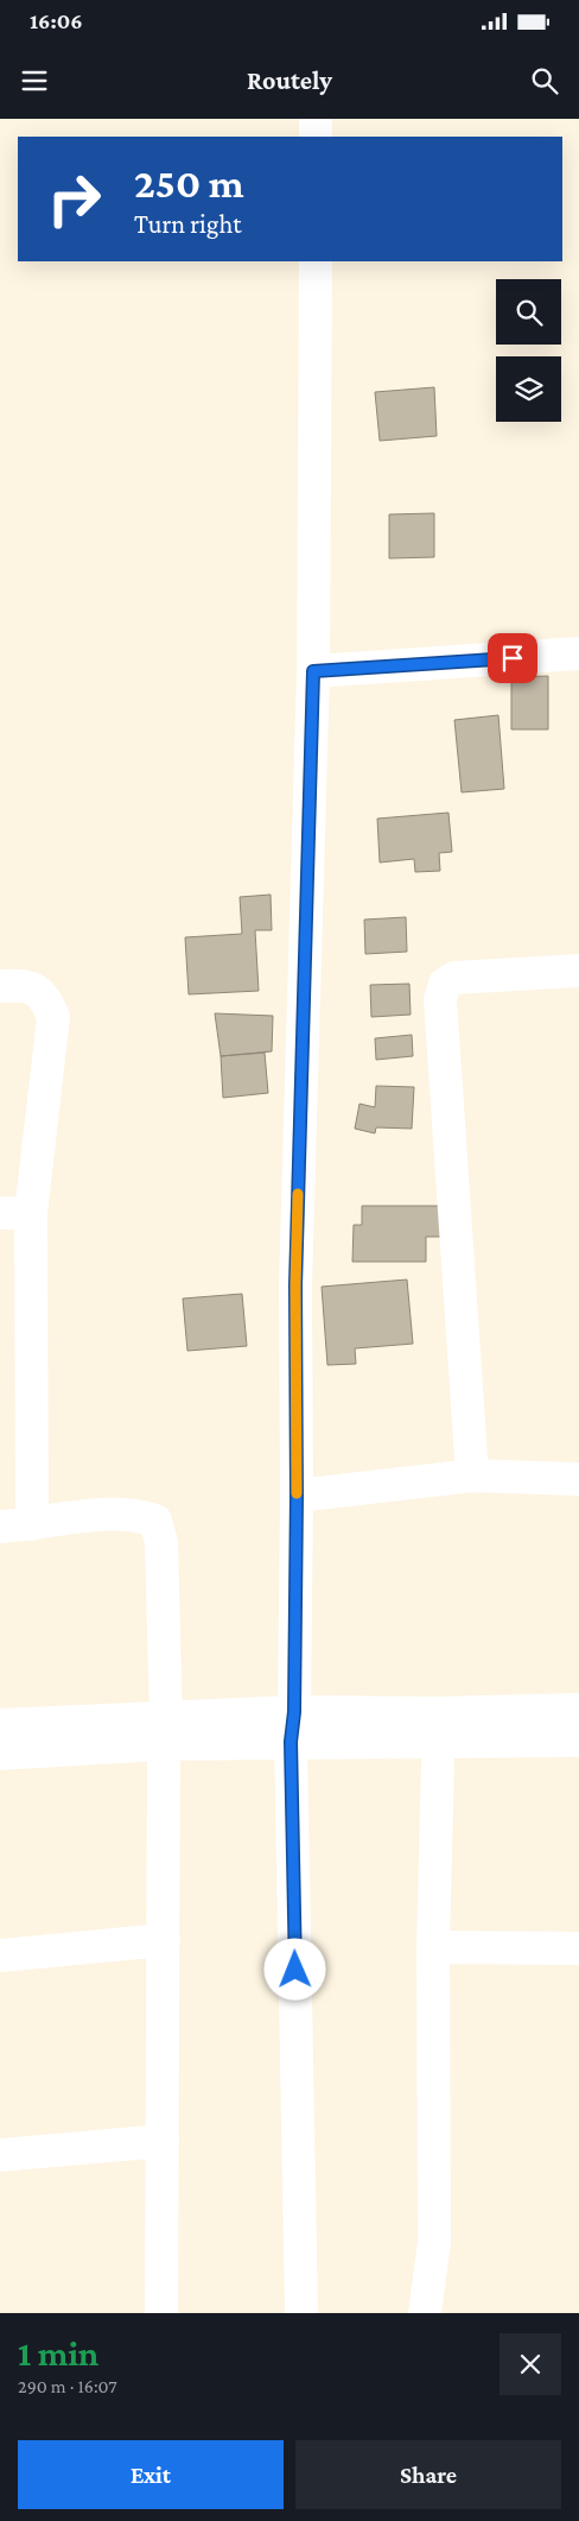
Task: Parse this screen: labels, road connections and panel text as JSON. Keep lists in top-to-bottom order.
{
  "page": {
    "status": "16:06",
    "header": "Routely",
    "turn": ["250 m", "Turn right"],
    "heading": ["1 min", "290 m · 16:07"],
    "buttons": ["Exit", "Share"]
  }
}
